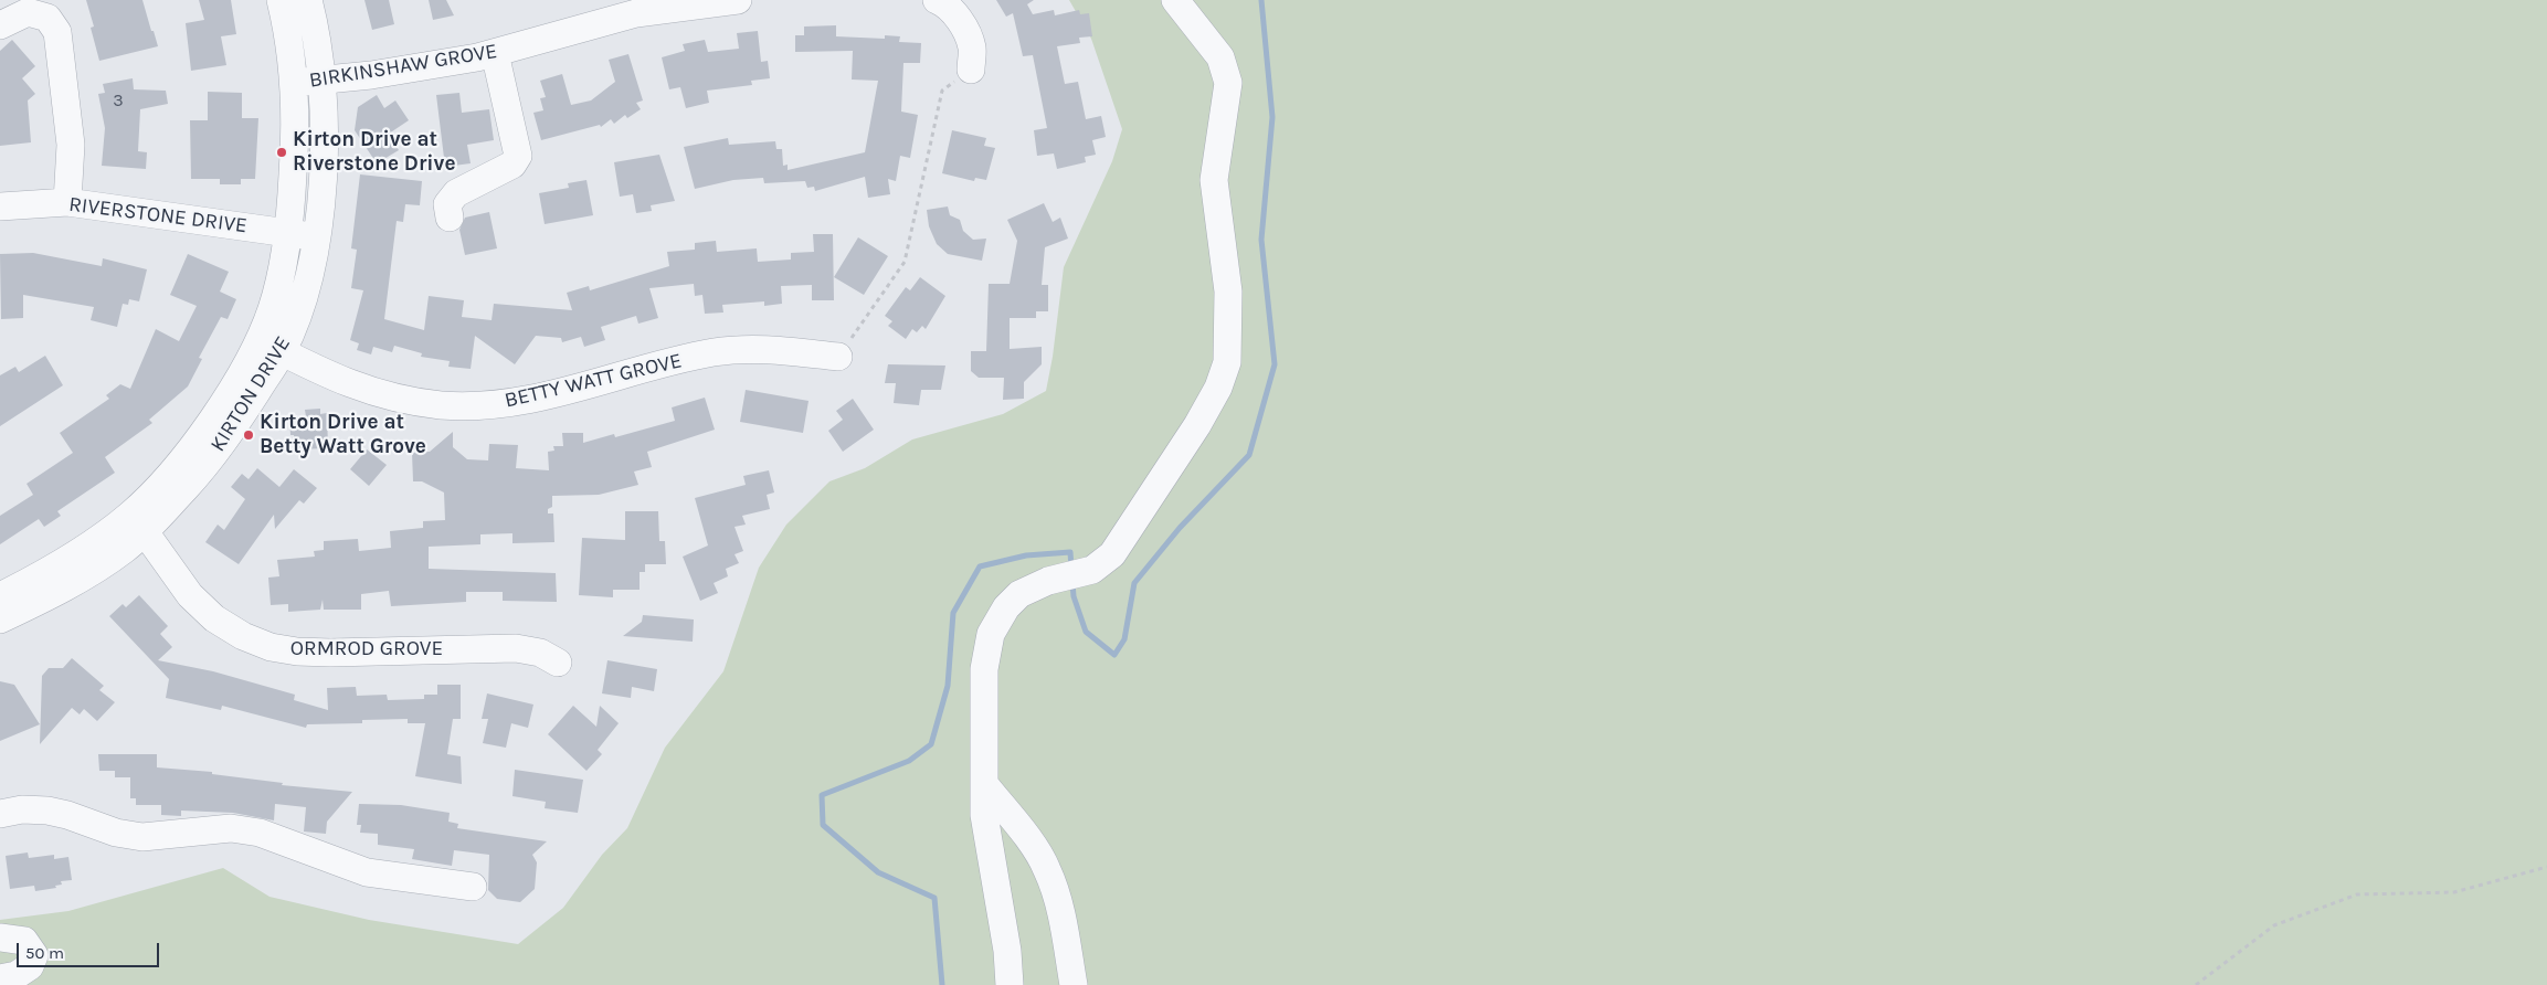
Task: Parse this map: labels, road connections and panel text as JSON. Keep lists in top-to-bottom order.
{
  "streets": {
    "street": [
      "BIRKINSHAW GROVE",
      "RIVERSTONE DRIVE",
      "BETTY WATT GROVE",
      "KIRTON DRIVE",
      "ORMROD GROVE"
    ]
  },
  "crossings": [
    ["BIRKINSHAW GROVE", "KIRTON DRIVE"],
    ["RIVERSTONE DRIVE", "KIRTON DRIVE"],
    ["BETTY WATT GROVE", "KIRTON DRIVE"],
    ["KIRTON DRIVE", "ORMROD GROVE"]
  ],
  "places": ["Kirton Drive at Riverstone Drive", "Kirton Drive at Betty Watt Grove"],
  "house_numbers": ["3"],
  "scale_bar": "50 m"
}
